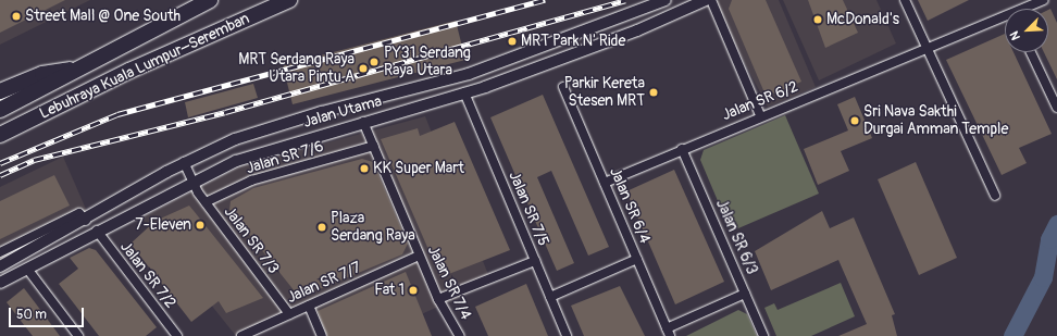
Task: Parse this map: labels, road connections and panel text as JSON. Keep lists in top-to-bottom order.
{
  "streets": {
    "highway": ["Lebuhraya Kuala Lumpur–Seremban"],
    "street": [
      "Jalan SR 6/2",
      "Jalan Utama",
      "Jalan SR 7/6",
      "Jalan SR 6/4",
      "Jalan SR 7/5",
      "Jalan SR 6/3",
      "Jalan SR 7/3",
      "Jalan SR 7/2",
      "Jalan SR 7/7",
      "Jalan SR 7/4"
    ]
  },
  "crossings": [
    ["Jalan SR 6/2", "Jalan SR 6/4"],
    ["Jalan SR 6/2", "Jalan SR 6/3"],
    ["Jalan Utama", "Jalan SR 7/5"],
    ["Jalan Utama", "Jalan SR 7/3"],
    ["Jalan Utama", "Jalan SR 7/2"],
    ["Jalan Utama", "Jalan SR 7/4"],
    ["Jalan SR 7/6", "Jalan SR 7/3"],
    ["Jalan SR 7/6", "Jalan SR 7/4"],
    ["Jalan SR 7/3", "Jalan SR 7/7"],
    ["Jalan SR 7/7", "Jalan SR 7/4"]
  ],
  "places": [
    "Street Mall @ One South",
    "McDonald's",
    "MRT Park N' Ride",
    "PY31 Serdang Raya Utara",
    "MRT Serdang Raya Utara Pintu A",
    "Parkir Kereta Stesen MRT",
    "Sri Nava Sakthi Durgai Amman Temple",
    "KK Super Mart",
    "7-Eleven",
    "Plaza Serdang Raya",
    "Fat 1"
  ],
  "scale_bar": "50 m",
  "north": "bottom left"
}
